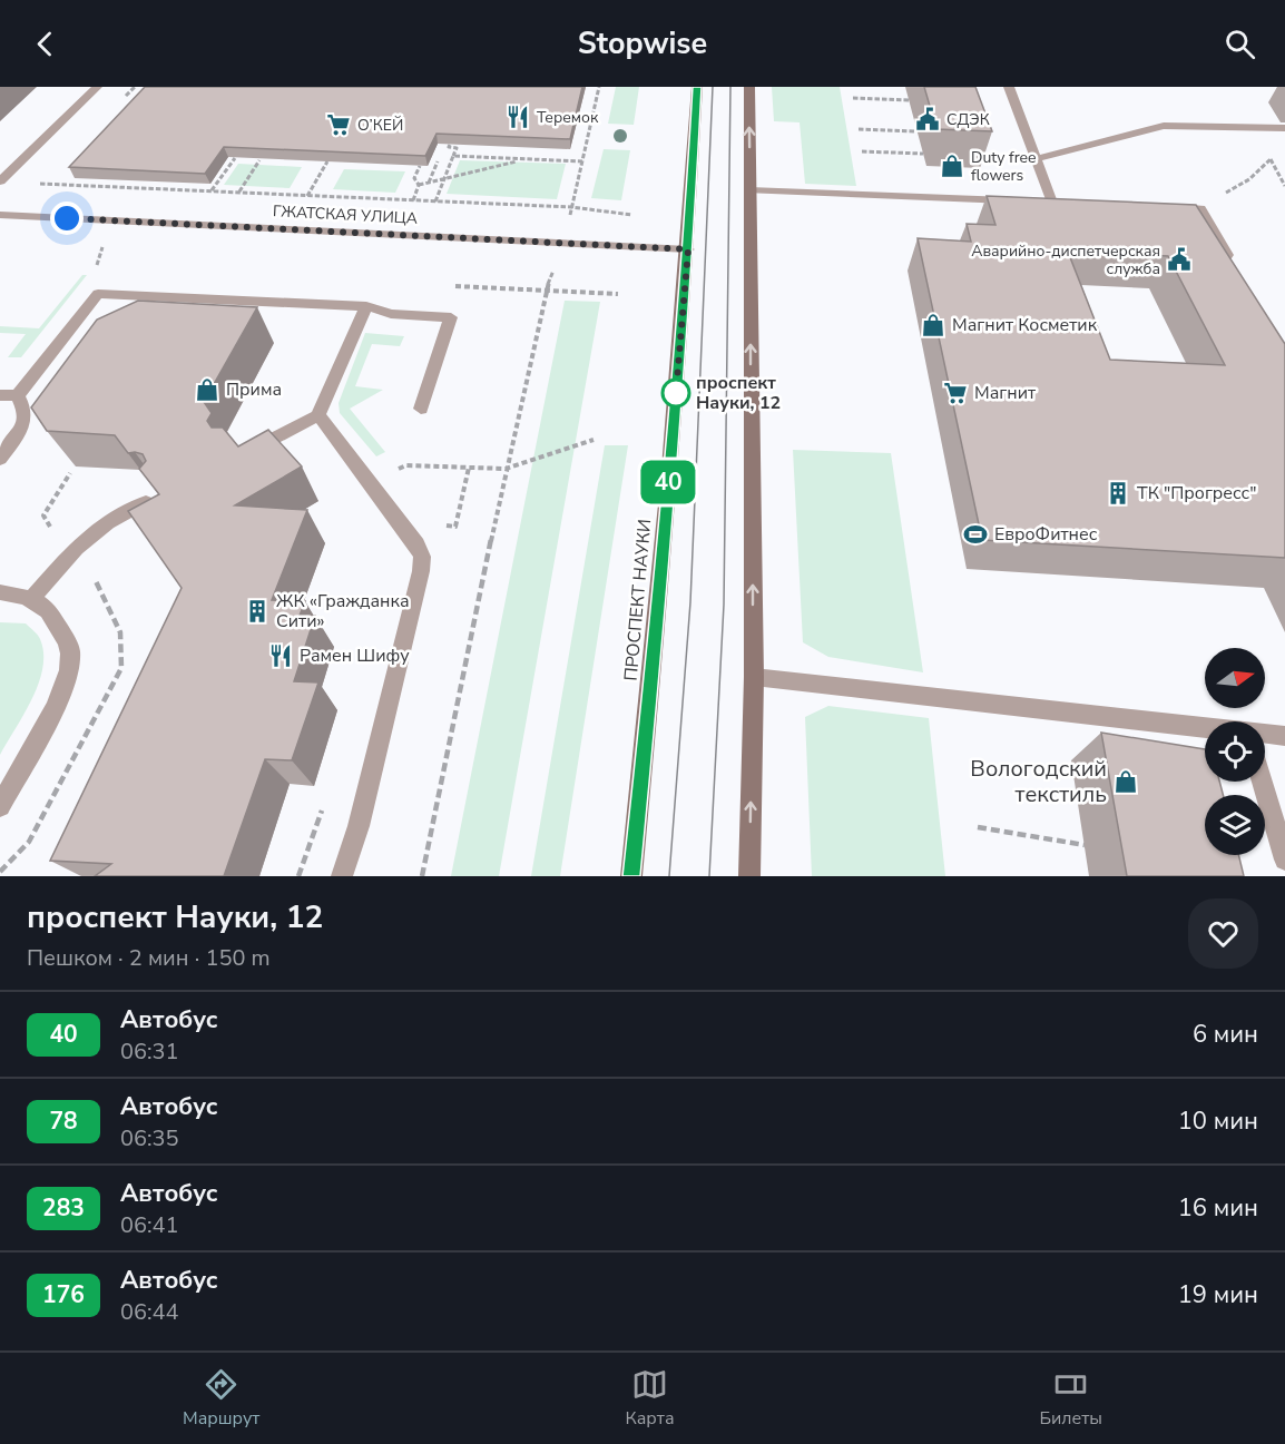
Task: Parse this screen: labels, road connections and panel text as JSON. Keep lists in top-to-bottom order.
{
  "streets": {
    "main road": ["ПРОСПЕКТ НАУКИ"],
    "street": ["ГЖАТСКАЯ УЛИЦА"]
  },
  "crossings": [
    ["ГЖАТСКАЯ УЛИЦА", "ПРОСПЕКТ НАУКИ"]
  ],
  "places": {
    "restaurant": ["Теремок", "Рамен Шифу"],
    "public building": ["СДЭК", "Аварийно-диспетчерская служба"],
    "supermarket": ["О’КЕЙ", "Магнит"],
    "shop": [
      "Duty free flowers",
      "Магнит Косметик",
      "Прима",
      "Вологодский текстиль"
    ],
    "other": ["проспект Науки, 12"],
    "building": ["ТК \"Прогресс\"", "ЖК «Гражданка Сити»"],
    "sports": ["ЕвроФитнес"]
  },
  "lines": ["bus line 40"],
  "north": "right",
  "page": {
    "header": "Stopwise",
    "on_map": "40",
    "heading": ["проспект Науки, 12", "Пешком · 2 мин · 150 m"],
    "list": [
      {
        "mark": "40",
        "name": "Автобус",
        "note": "06:31",
        "value": "6 мин"
      },
      {
        "mark": "78",
        "name": "Автобус",
        "note": "06:35",
        "value": "10 мин"
      },
      {
        "mark": "283",
        "name": "Автобус",
        "note": "06:41",
        "value": "16 мин"
      },
      {
        "mark": "176",
        "name": "Автобус",
        "note": "06:44",
        "value": "19 мин"
      }
    ],
    "tabs": ["Маршрут", "Карта", "Билеты"]
  }
}
